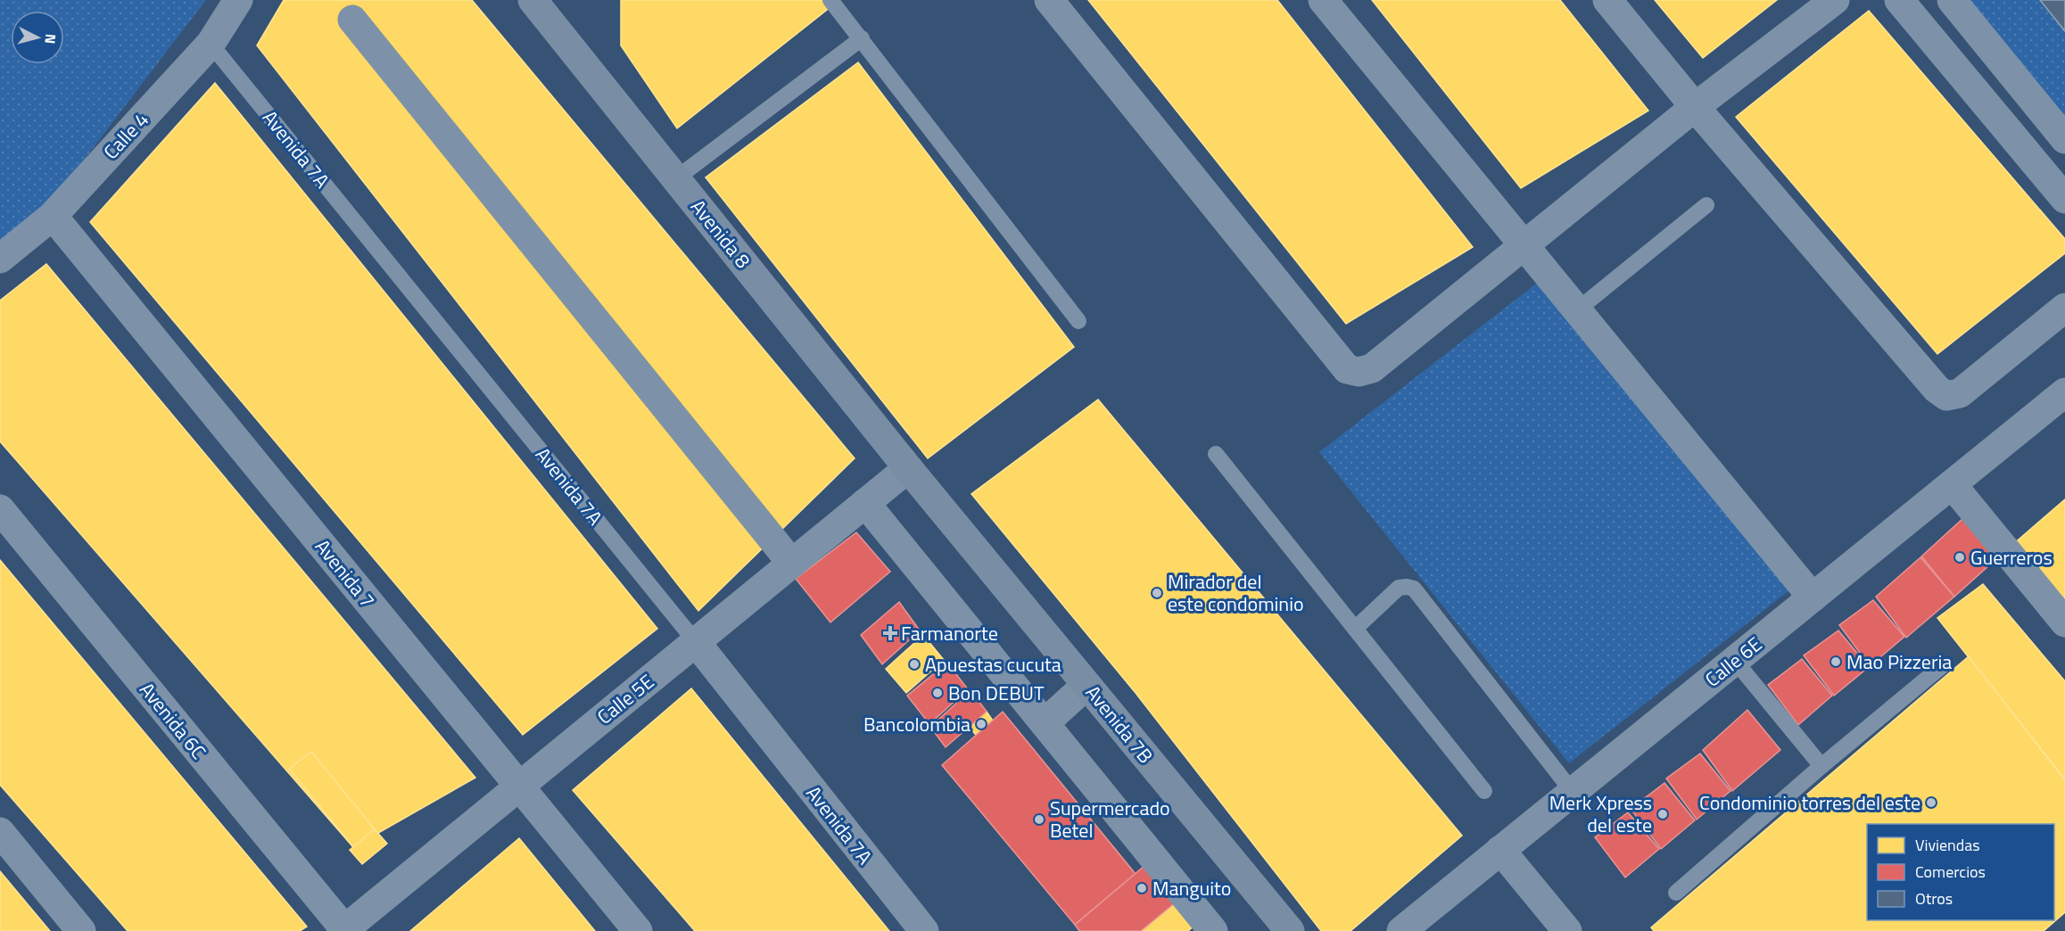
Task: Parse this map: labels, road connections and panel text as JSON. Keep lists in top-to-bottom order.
{
  "streets": {
    "street": [
      "Calle 4",
      "Avenida 7A",
      "Avenida 8",
      "Avenida 7",
      "Calle 6E",
      "Calle 5E",
      "Avenida 6C",
      "Avenida 7B"
    ]
  },
  "crossings": [
    ["Calle 4", "Avenida 7A"],
    ["Calle 4", "Avenida 7"],
    ["Avenida 7A", "Calle 5E"],
    ["Avenida 8", "Calle 5E"],
    ["Avenida 8", "Avenida 7B"],
    ["Avenida 7", "Calle 5E"],
    ["Calle 5E", "Avenida 6C"],
    ["Calle 5E", "Avenida 7B"]
  ],
  "places": {
    "other": [
      "Guerreros",
      "Mirador del este condominio",
      "Mao Pizzeria",
      "Apuestas cucuta",
      "Bon DEBUT",
      "Bancolombia",
      "Condominio torres del este",
      "Merk Xpress del este",
      "Supermercado Betel",
      "Manguito"
    ],
    "health": ["Farmanorte"]
  },
  "legend": ["Viviendas", "Comercios", "Otros"],
  "north": "right"
}
